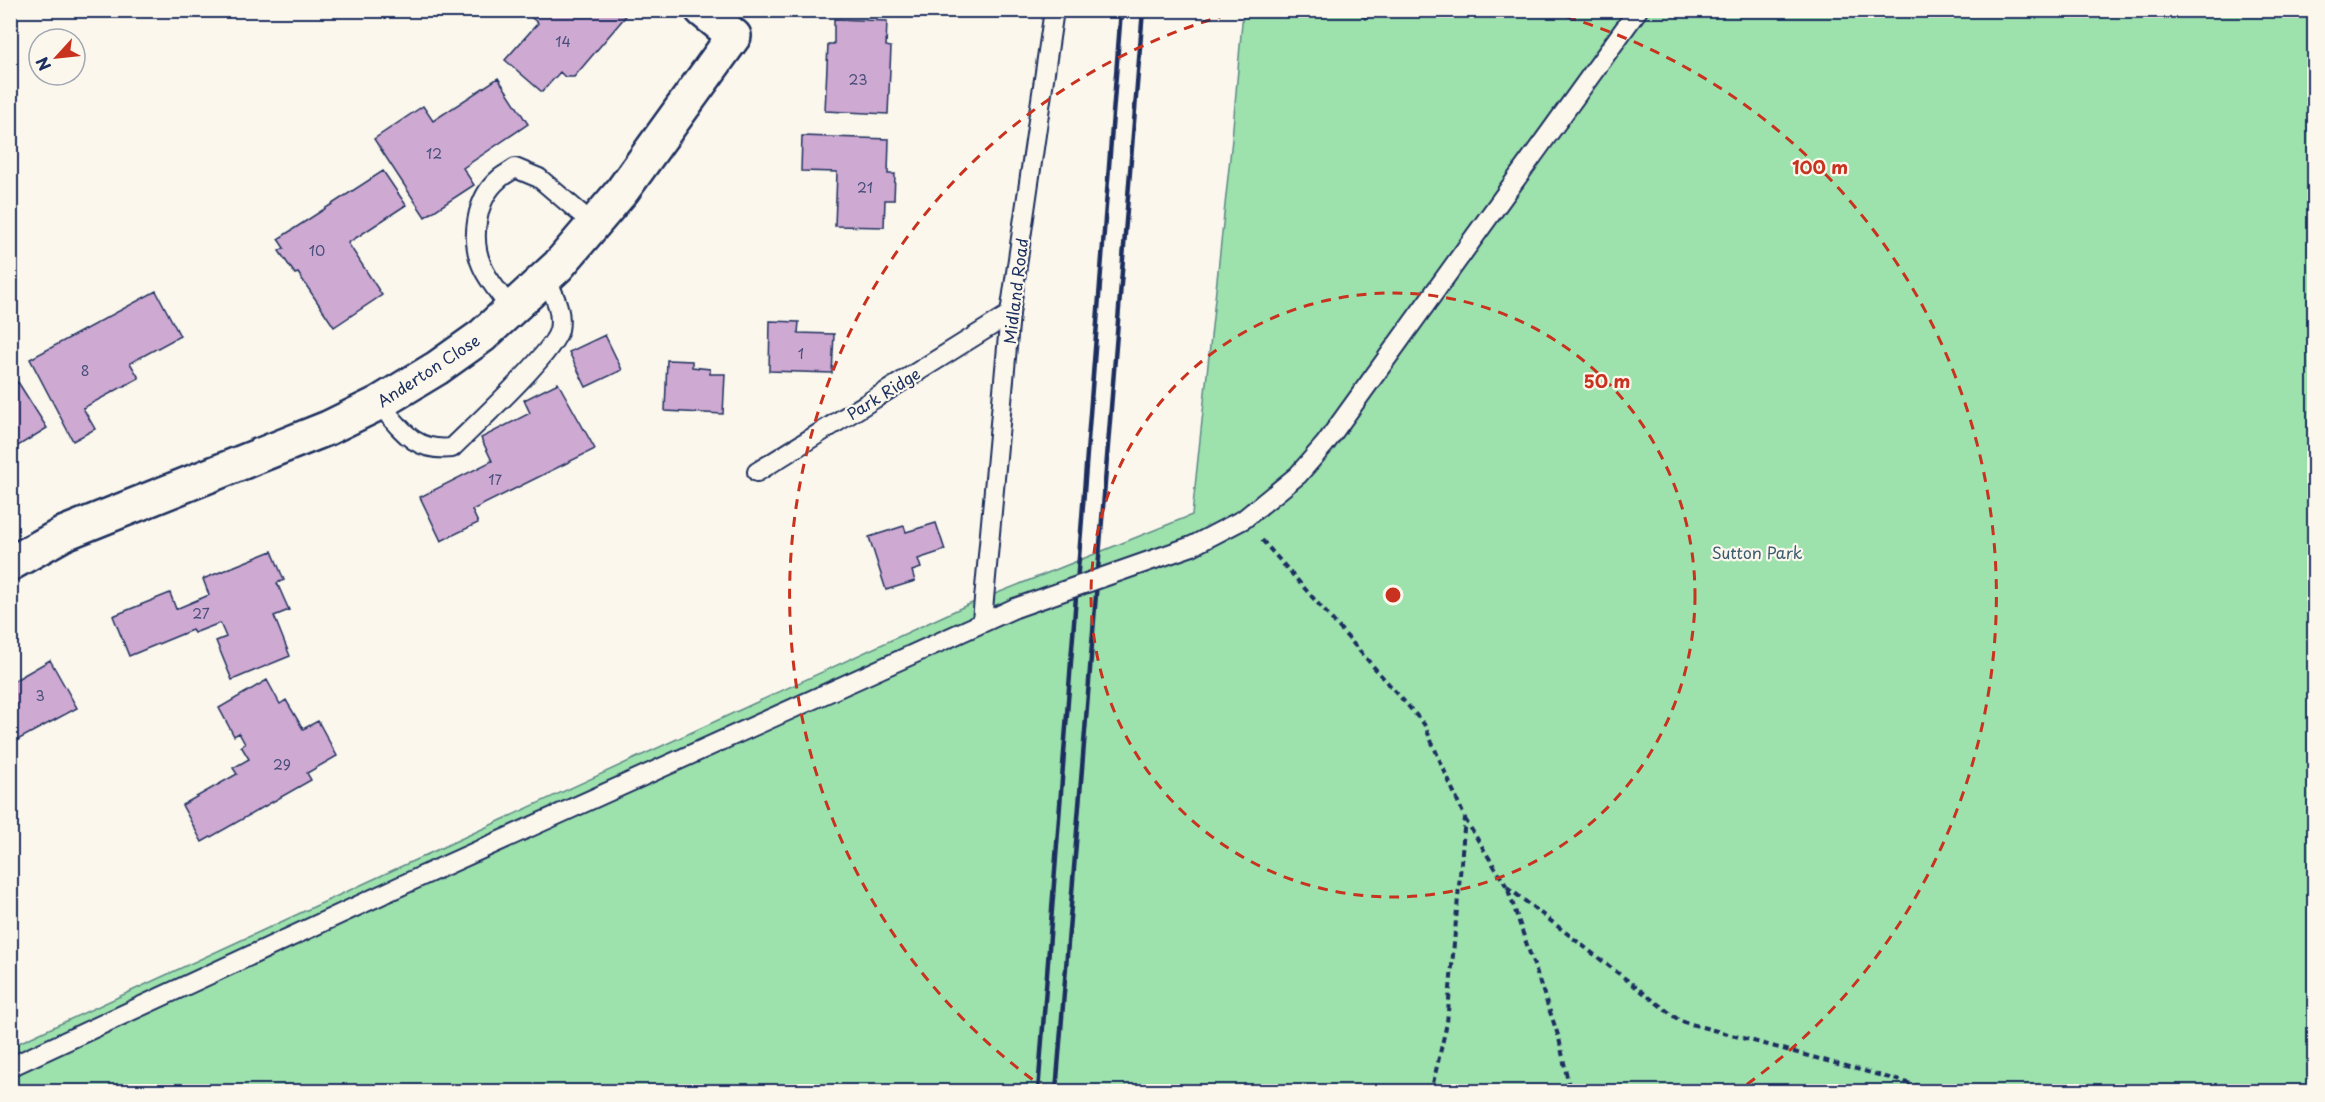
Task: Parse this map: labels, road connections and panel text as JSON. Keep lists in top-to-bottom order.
{
  "streets": {
    "street": ["Anderton Close"],
    "lane": ["Midland Road", "Park Ridge"]
  },
  "crossings": [
    ["Midland Road", "Park Ridge"]
  ],
  "parks": ["Sutton Park"],
  "house_numbers": [
    "14",
    "23",
    "12",
    "21",
    "10",
    "1",
    "8",
    "17",
    "27",
    "3",
    "29"
  ],
  "north": "bottom left",
  "rings": ["100 m", "50 m"]
}
